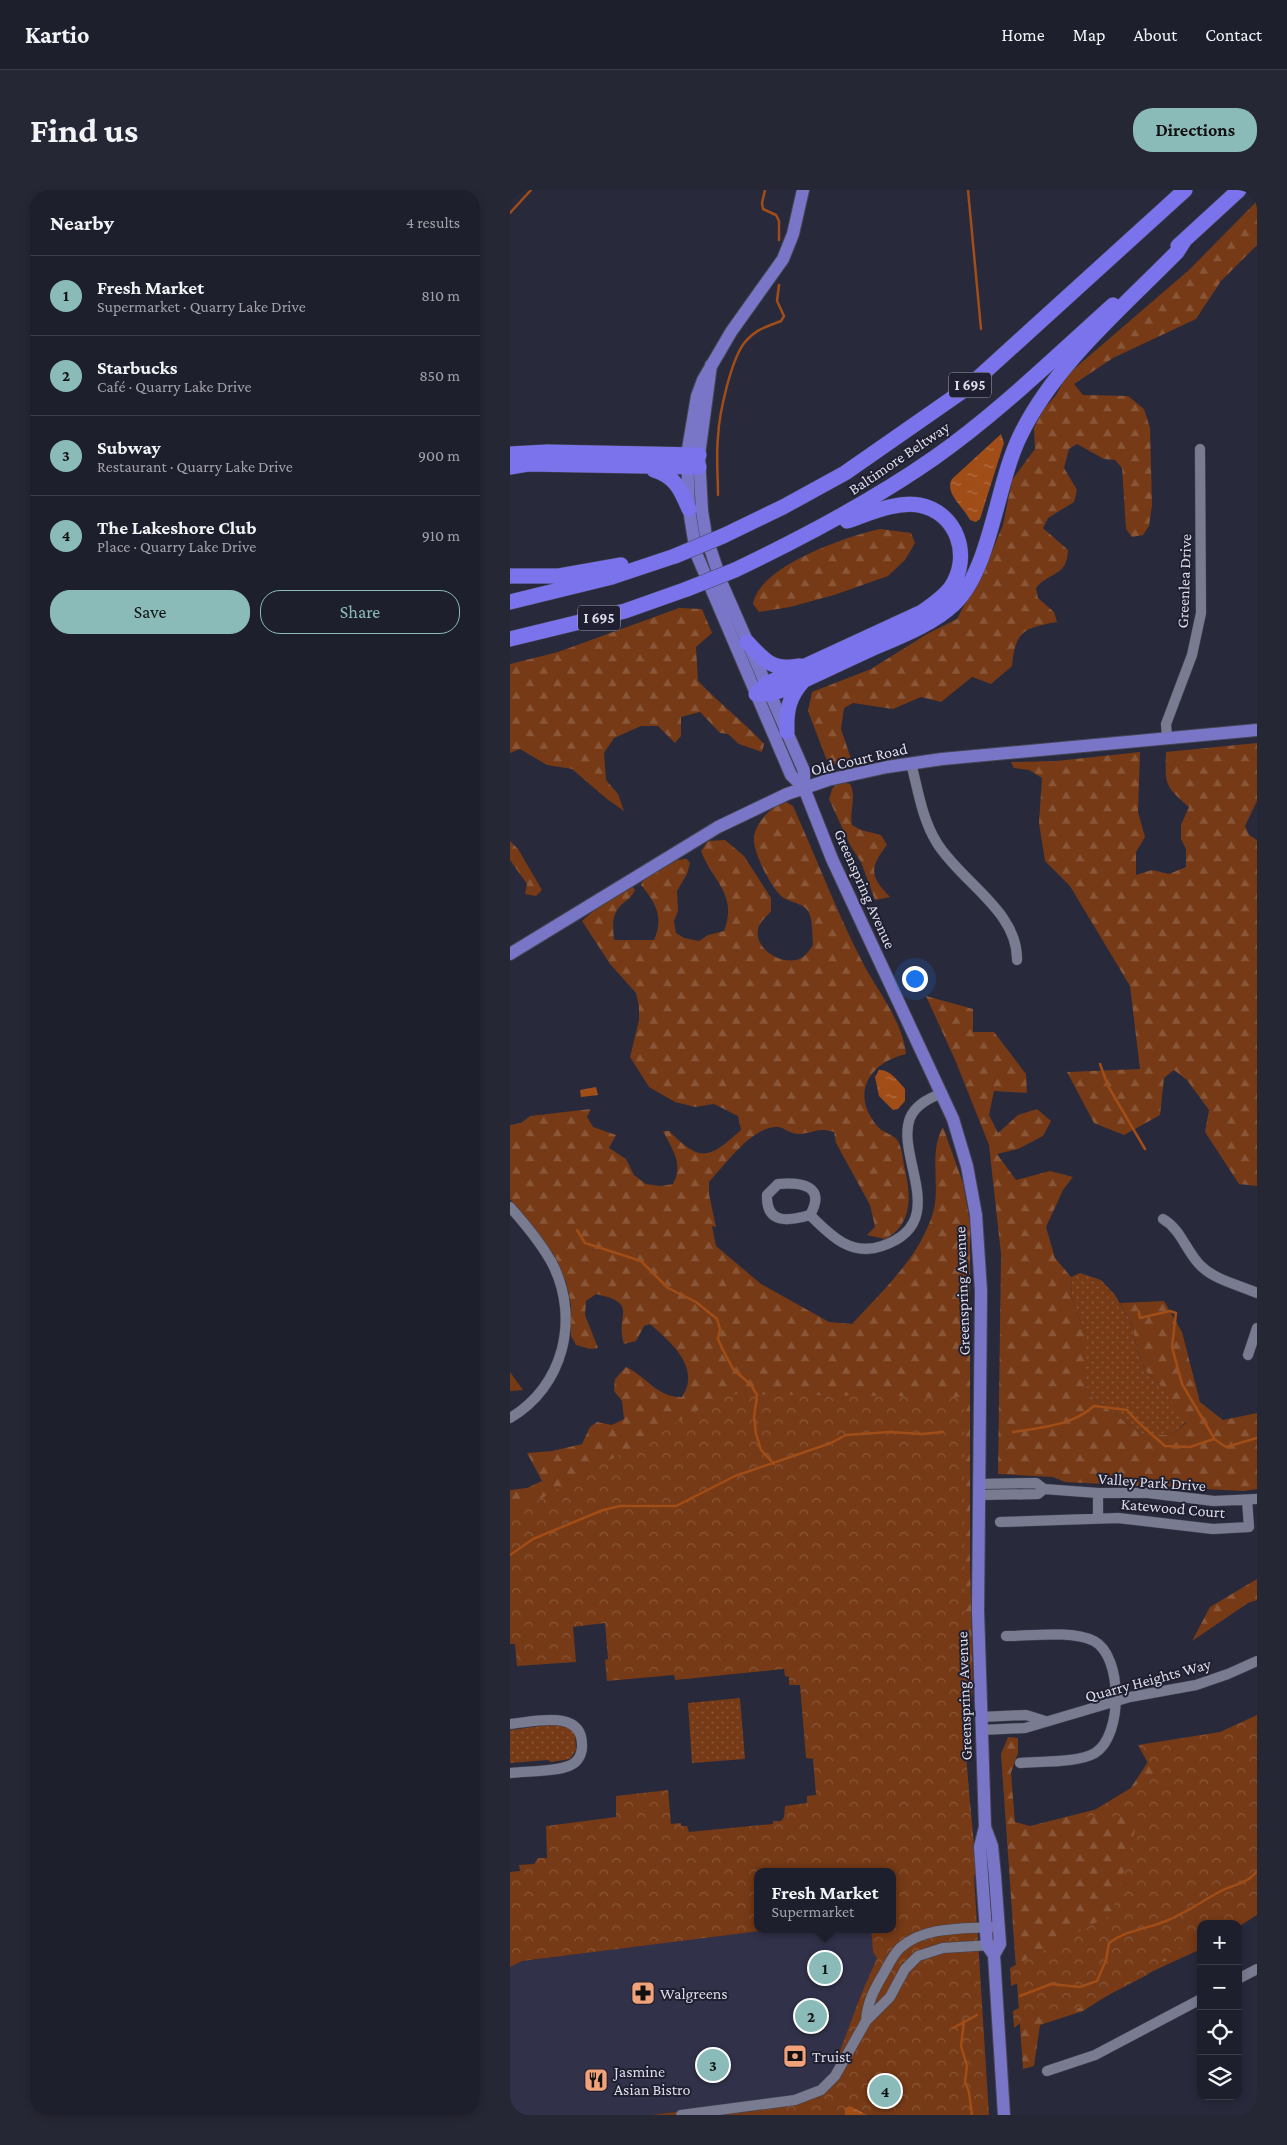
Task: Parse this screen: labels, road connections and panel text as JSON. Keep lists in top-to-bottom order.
{
  "streets": {
    "highway": ["I 695", "Baltimore Beltway"],
    "main road": ["Old Court Road", "Greenspring Avenue"],
    "street": [
      "Greenlea Drive",
      "Valley Park Drive",
      "Katewood Court",
      "Quarry Heights Way"
    ]
  },
  "crossings": [
    ["Greenlea Drive", "Old Court Road"],
    ["Old Court Road", "Greenspring Avenue"],
    ["Greenspring Avenue", "Valley Park Drive"],
    ["Greenspring Avenue", "Quarry Heights Way"],
    ["Valley Park Drive", "Katewood Court"]
  ],
  "places": {
    "pharmacy": ["Walgreens"],
    "bank": ["Truist"],
    "restaurant": ["Jasmine Asian Bistro"]
  },
  "page": {
    "header": "Kartio",
    "nav": [
      "Home",
      "Map",
      "About",
      "Contact"
    ],
    "buttons": [
      "Directions",
      ["Save", "Share"]
    ],
    "title": "Find us",
    "heading": ["Nearby", "4 results"],
    "list": [
      {
        "mark": "1",
        "name": "Fresh Market",
        "note": "Supermarket · Quarry Lake Drive",
        "value": "810 m"
      },
      {
        "mark": "2",
        "name": "Starbucks",
        "note": "Café · Quarry Lake Drive",
        "value": "850 m"
      },
      {
        "mark": "3",
        "name": "Subway",
        "note": "Restaurant · Quarry Lake Drive",
        "value": "900 m"
      },
      {
        "mark": "4",
        "name": "The Lakeshore Club",
        "note": "Place · Quarry Lake Drive",
        "value": "910 m"
      }
    ],
    "popup": ["Fresh Market", "Supermarket"],
    "map_buttons": ["+", "−"],
    "pins": [
      "1",
      "2",
      "3",
      "4"
    ]
  }
}
